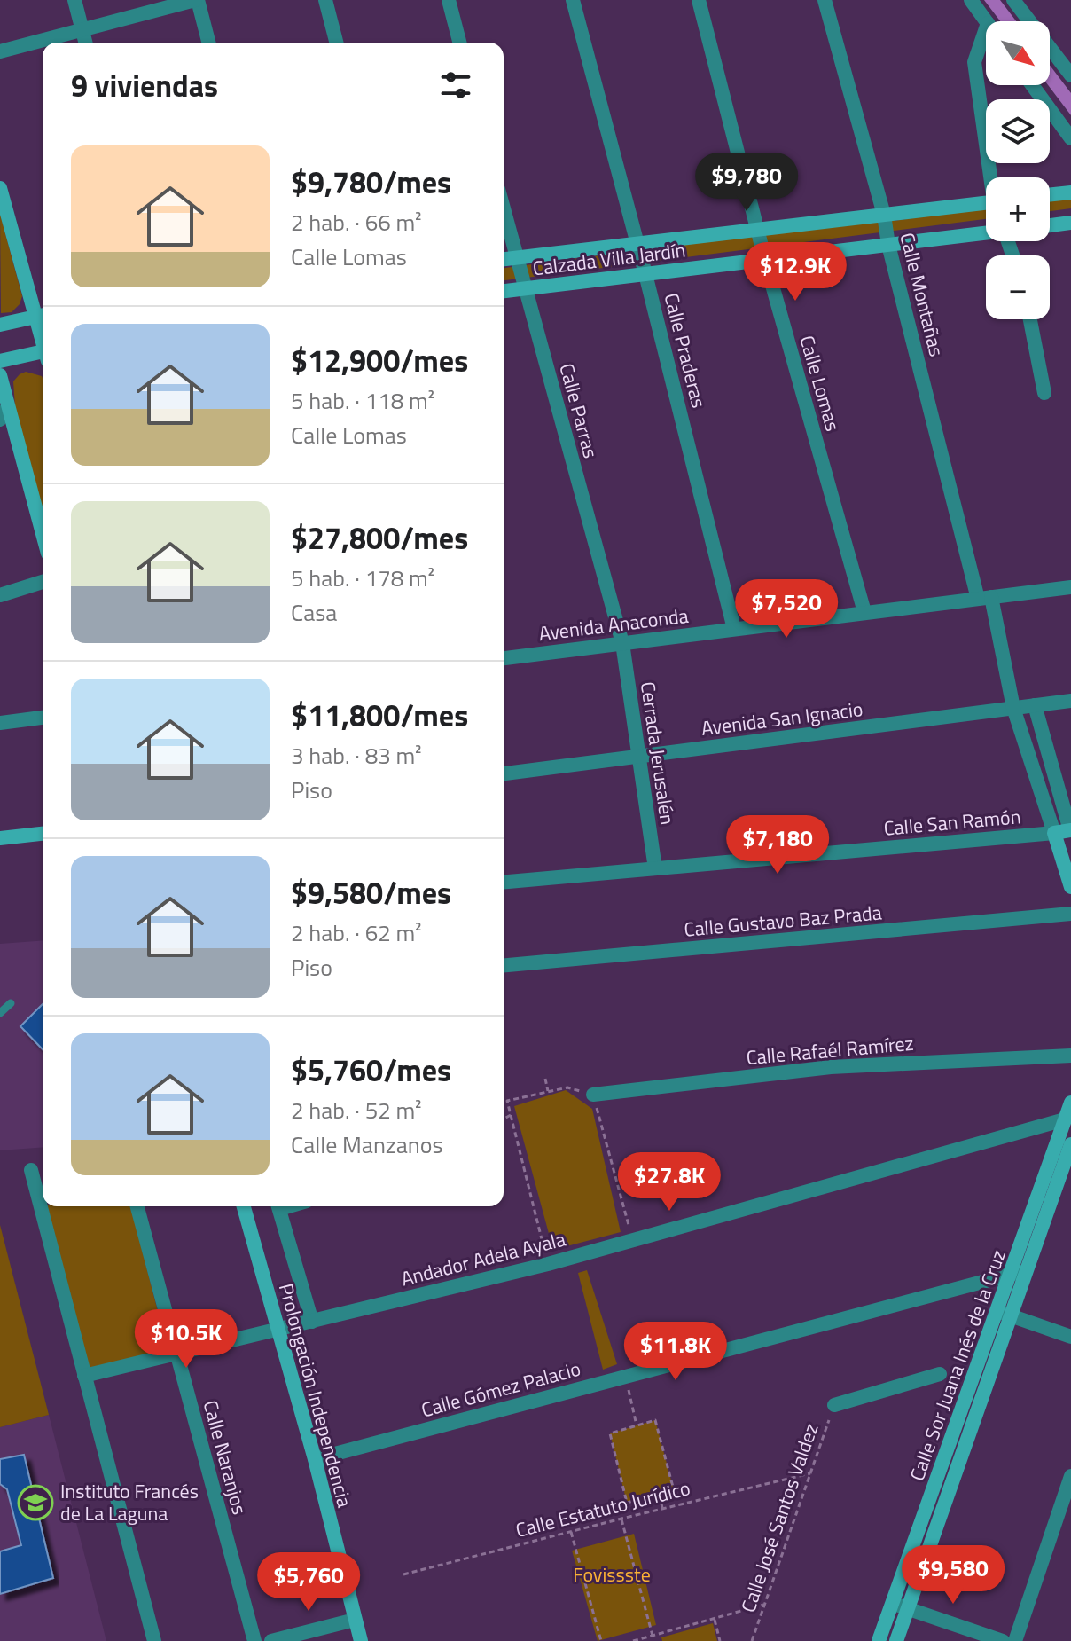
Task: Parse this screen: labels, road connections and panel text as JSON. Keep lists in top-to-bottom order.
{
  "streets": {
    "street": [
      "Calzada Villa Jardín",
      "Calle Montañas",
      "Calle Praderas",
      "Calle Lomas",
      "Calle Parras",
      "Avenida Anaconda",
      "Avenida San Ignacio",
      "Cerrada Jerusalén",
      "Calle San Ramón",
      "Calle Gustavo Baz Prada",
      "Calle Rafaél Ramírez",
      "Andador Adela Ayala",
      "Calle Sor Juana Inés de la Cruz",
      "Calle Gómez Palacio",
      "Prolongación Independencia",
      "Calle Naranjos"
    ],
    "path": ["Calle Estatuto Jurídico", "Calle José Santos Valdez"]
  },
  "crossings": [
    ["Calzada Villa Jardín", "Calle Montañas"],
    ["Calzada Villa Jardín", "Calle Praderas"],
    ["Calzada Villa Jardín", "Calle Lomas"],
    ["Calzada Villa Jardín", "Calle Parras"],
    ["Calle Montañas", "Avenida Anaconda"],
    ["Calle Montañas", "Avenida San Ignacio"],
    ["Calle Praderas", "Avenida Anaconda"],
    ["Calle Lomas", "Avenida Anaconda"],
    ["Calle Parras", "Avenida Anaconda"],
    ["Calle Parras", "Cerrada Jerusalén"],
    ["Avenida Anaconda", "Cerrada Jerusalén"],
    ["Avenida San Ignacio", "Cerrada Jerusalén"],
    ["Cerrada Jerusalén", "Calle San Ramón"],
    ["Andador Adela Ayala", "Calle Sor Juana Inés de la Cruz"],
    ["Andador Adela Ayala", "Prolongación Independencia"],
    ["Andador Adela Ayala", "Calle Naranjos"],
    ["Calle Sor Juana Inés de la Cruz", "Calle Gómez Palacio"],
    ["Calle Gómez Palacio", "Prolongación Independencia"],
    ["Calle Estatuto Jurídico", "Calle José Santos Valdez"]
  ],
  "parks": ["Fovissste"],
  "places": {
    "school or university": ["Instituto Francés de La Laguna"]
  },
  "north": "bottom right",
  "page": {
    "map_buttons": ["+", "−"],
    "heading": "9 viviendas",
    "list": [
      {
        "name": "$9,780/mes",
        "note": "2 hab. · 66 m² · Calle Lomas"
      },
      {
        "name": "$12,900/mes",
        "note": "5 hab. · 118 m² · Calle Lomas"
      },
      {
        "name": "$27,800/mes",
        "note": "5 hab. · 178 m² · Casa"
      },
      {
        "name": "$11,800/mes",
        "note": "3 hab. · 83 m² · Piso"
      },
      {
        "name": "$9,580/mes",
        "note": "2 hab. · 62 m² · Piso"
      },
      {
        "name": "$5,760/mes",
        "note": "2 hab. · 52 m² · Calle Manzanos"
      }
    ],
    "price": [
      "$9,780",
      "$12.9K",
      "$7,520",
      "$7,180",
      "$27.8K",
      "$10.5K",
      "$11.8K",
      "$9,580",
      "$5,760"
    ]
  }
}
